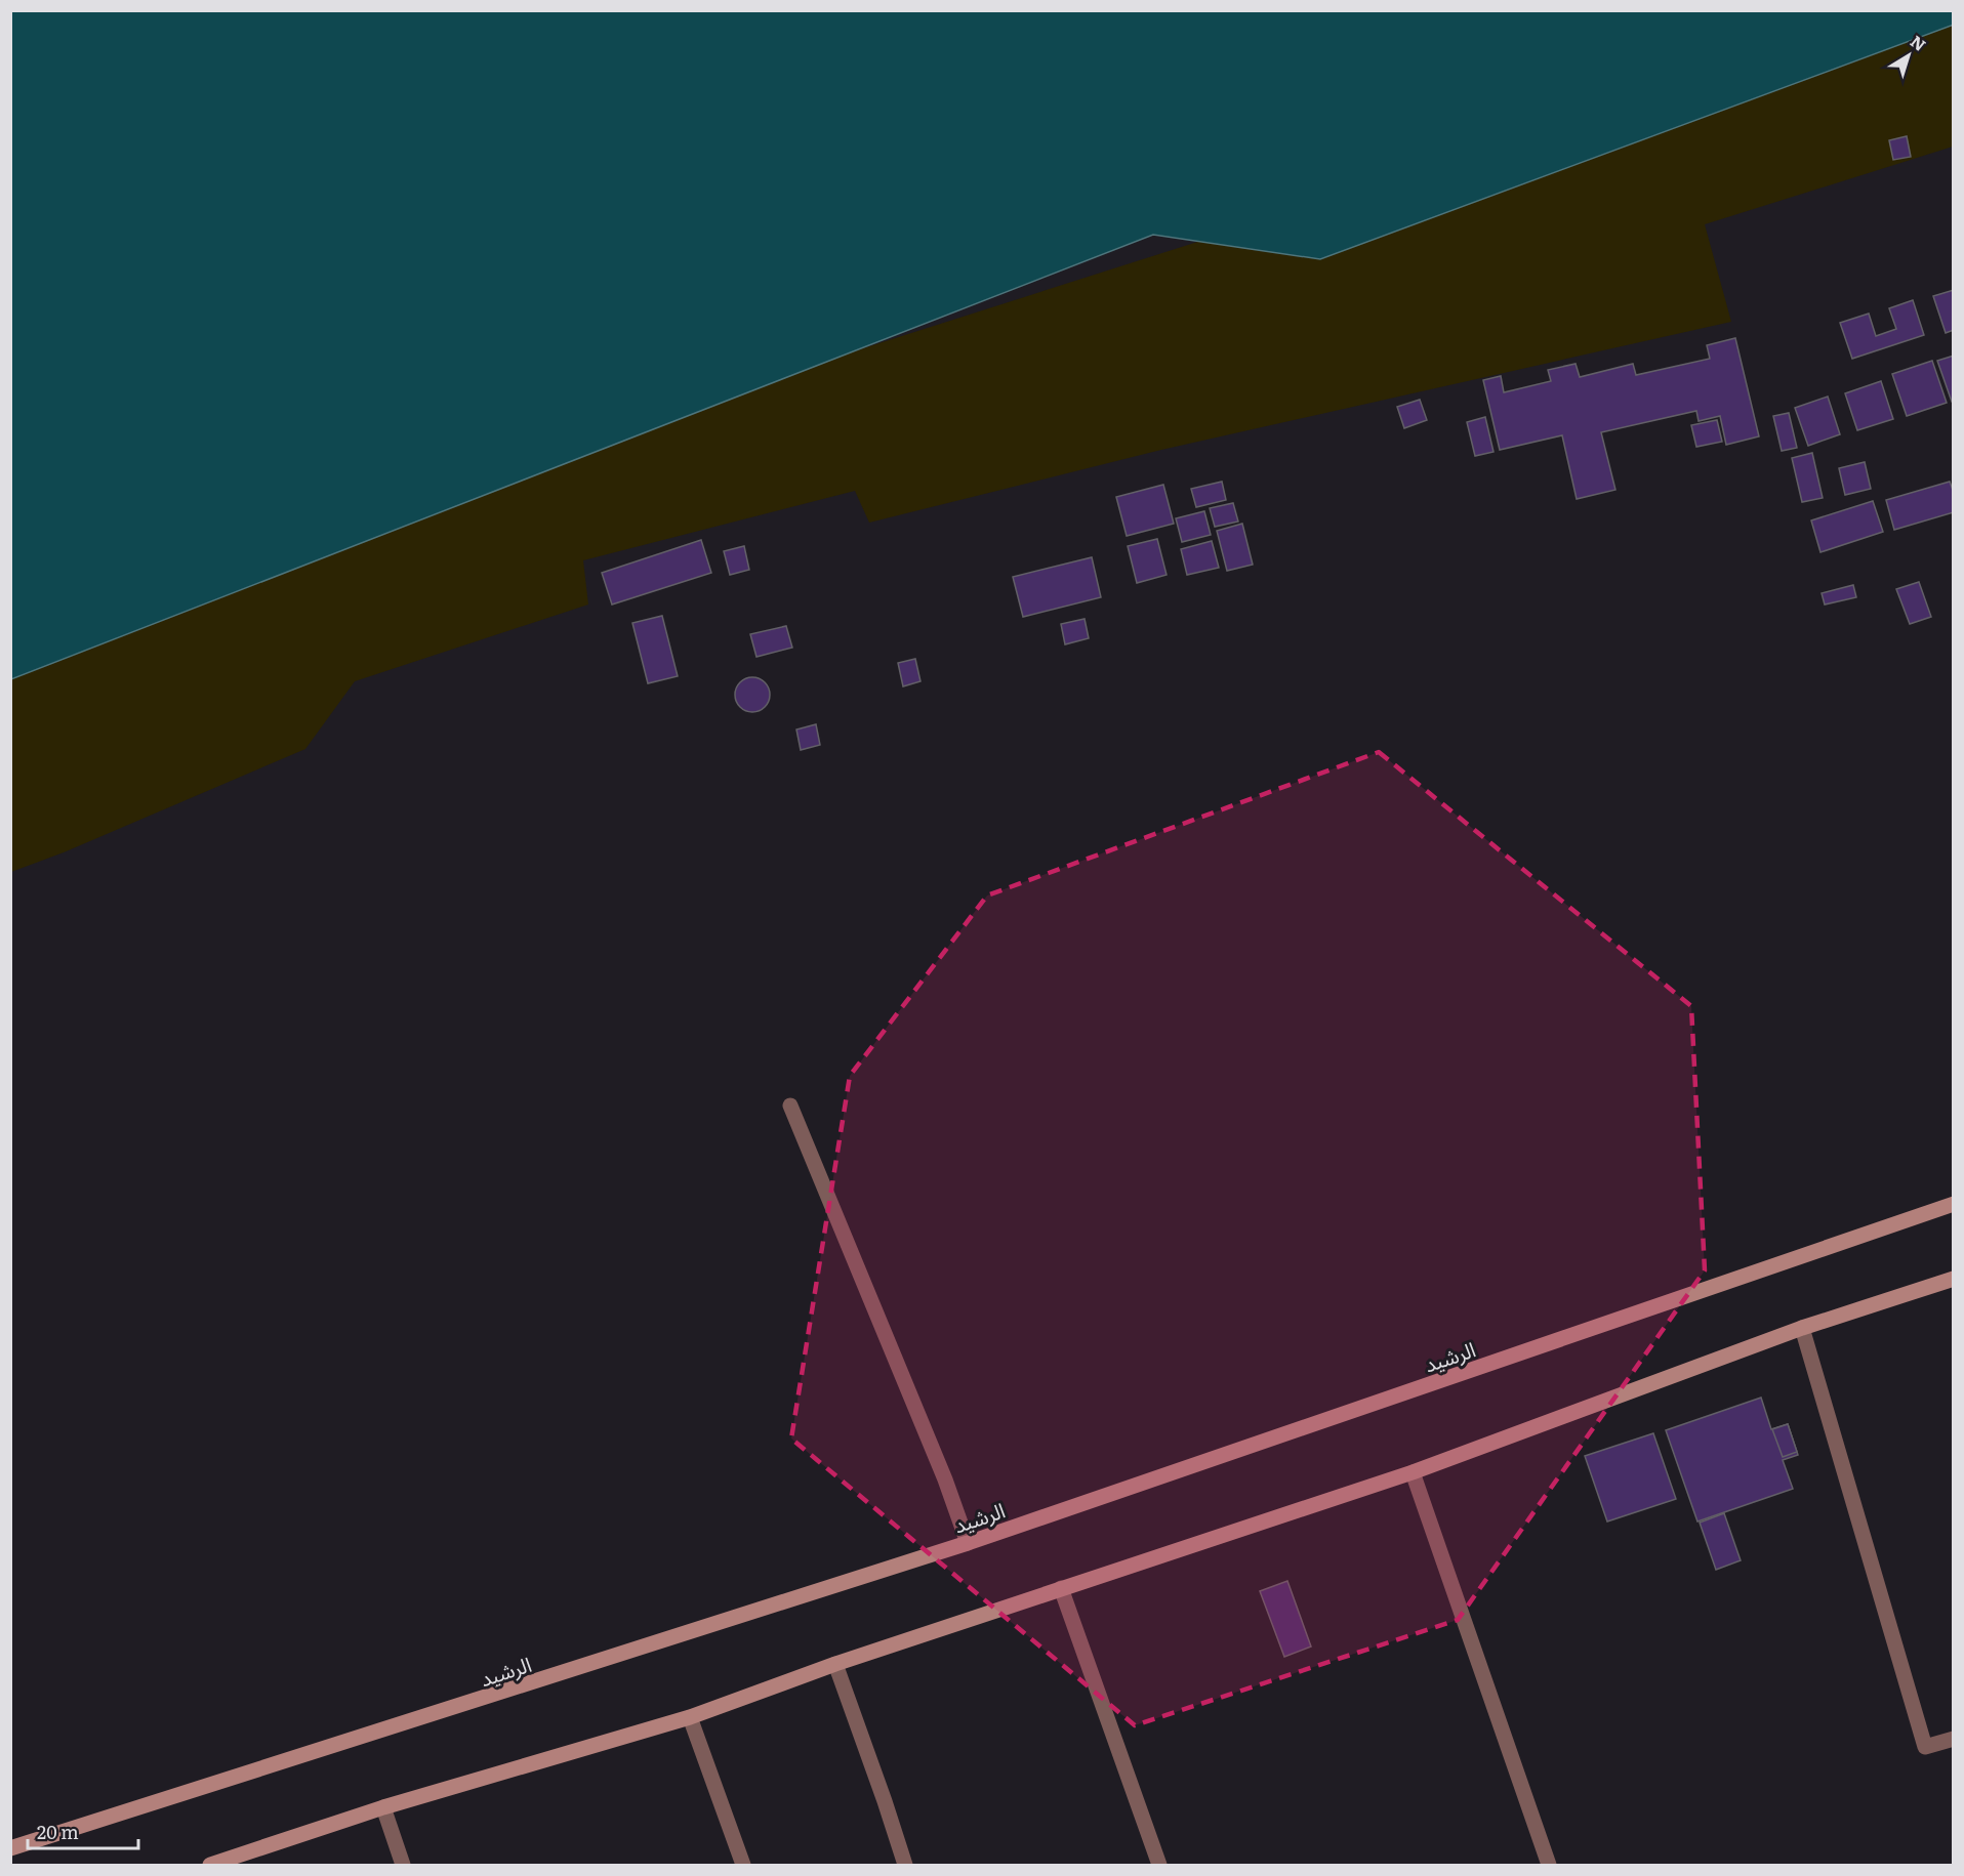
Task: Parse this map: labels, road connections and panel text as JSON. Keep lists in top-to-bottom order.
{
  "streets": {
    "main road": ["الرشيد"]
  },
  "scale_bar": "20 m",
  "north": "top right"
}
